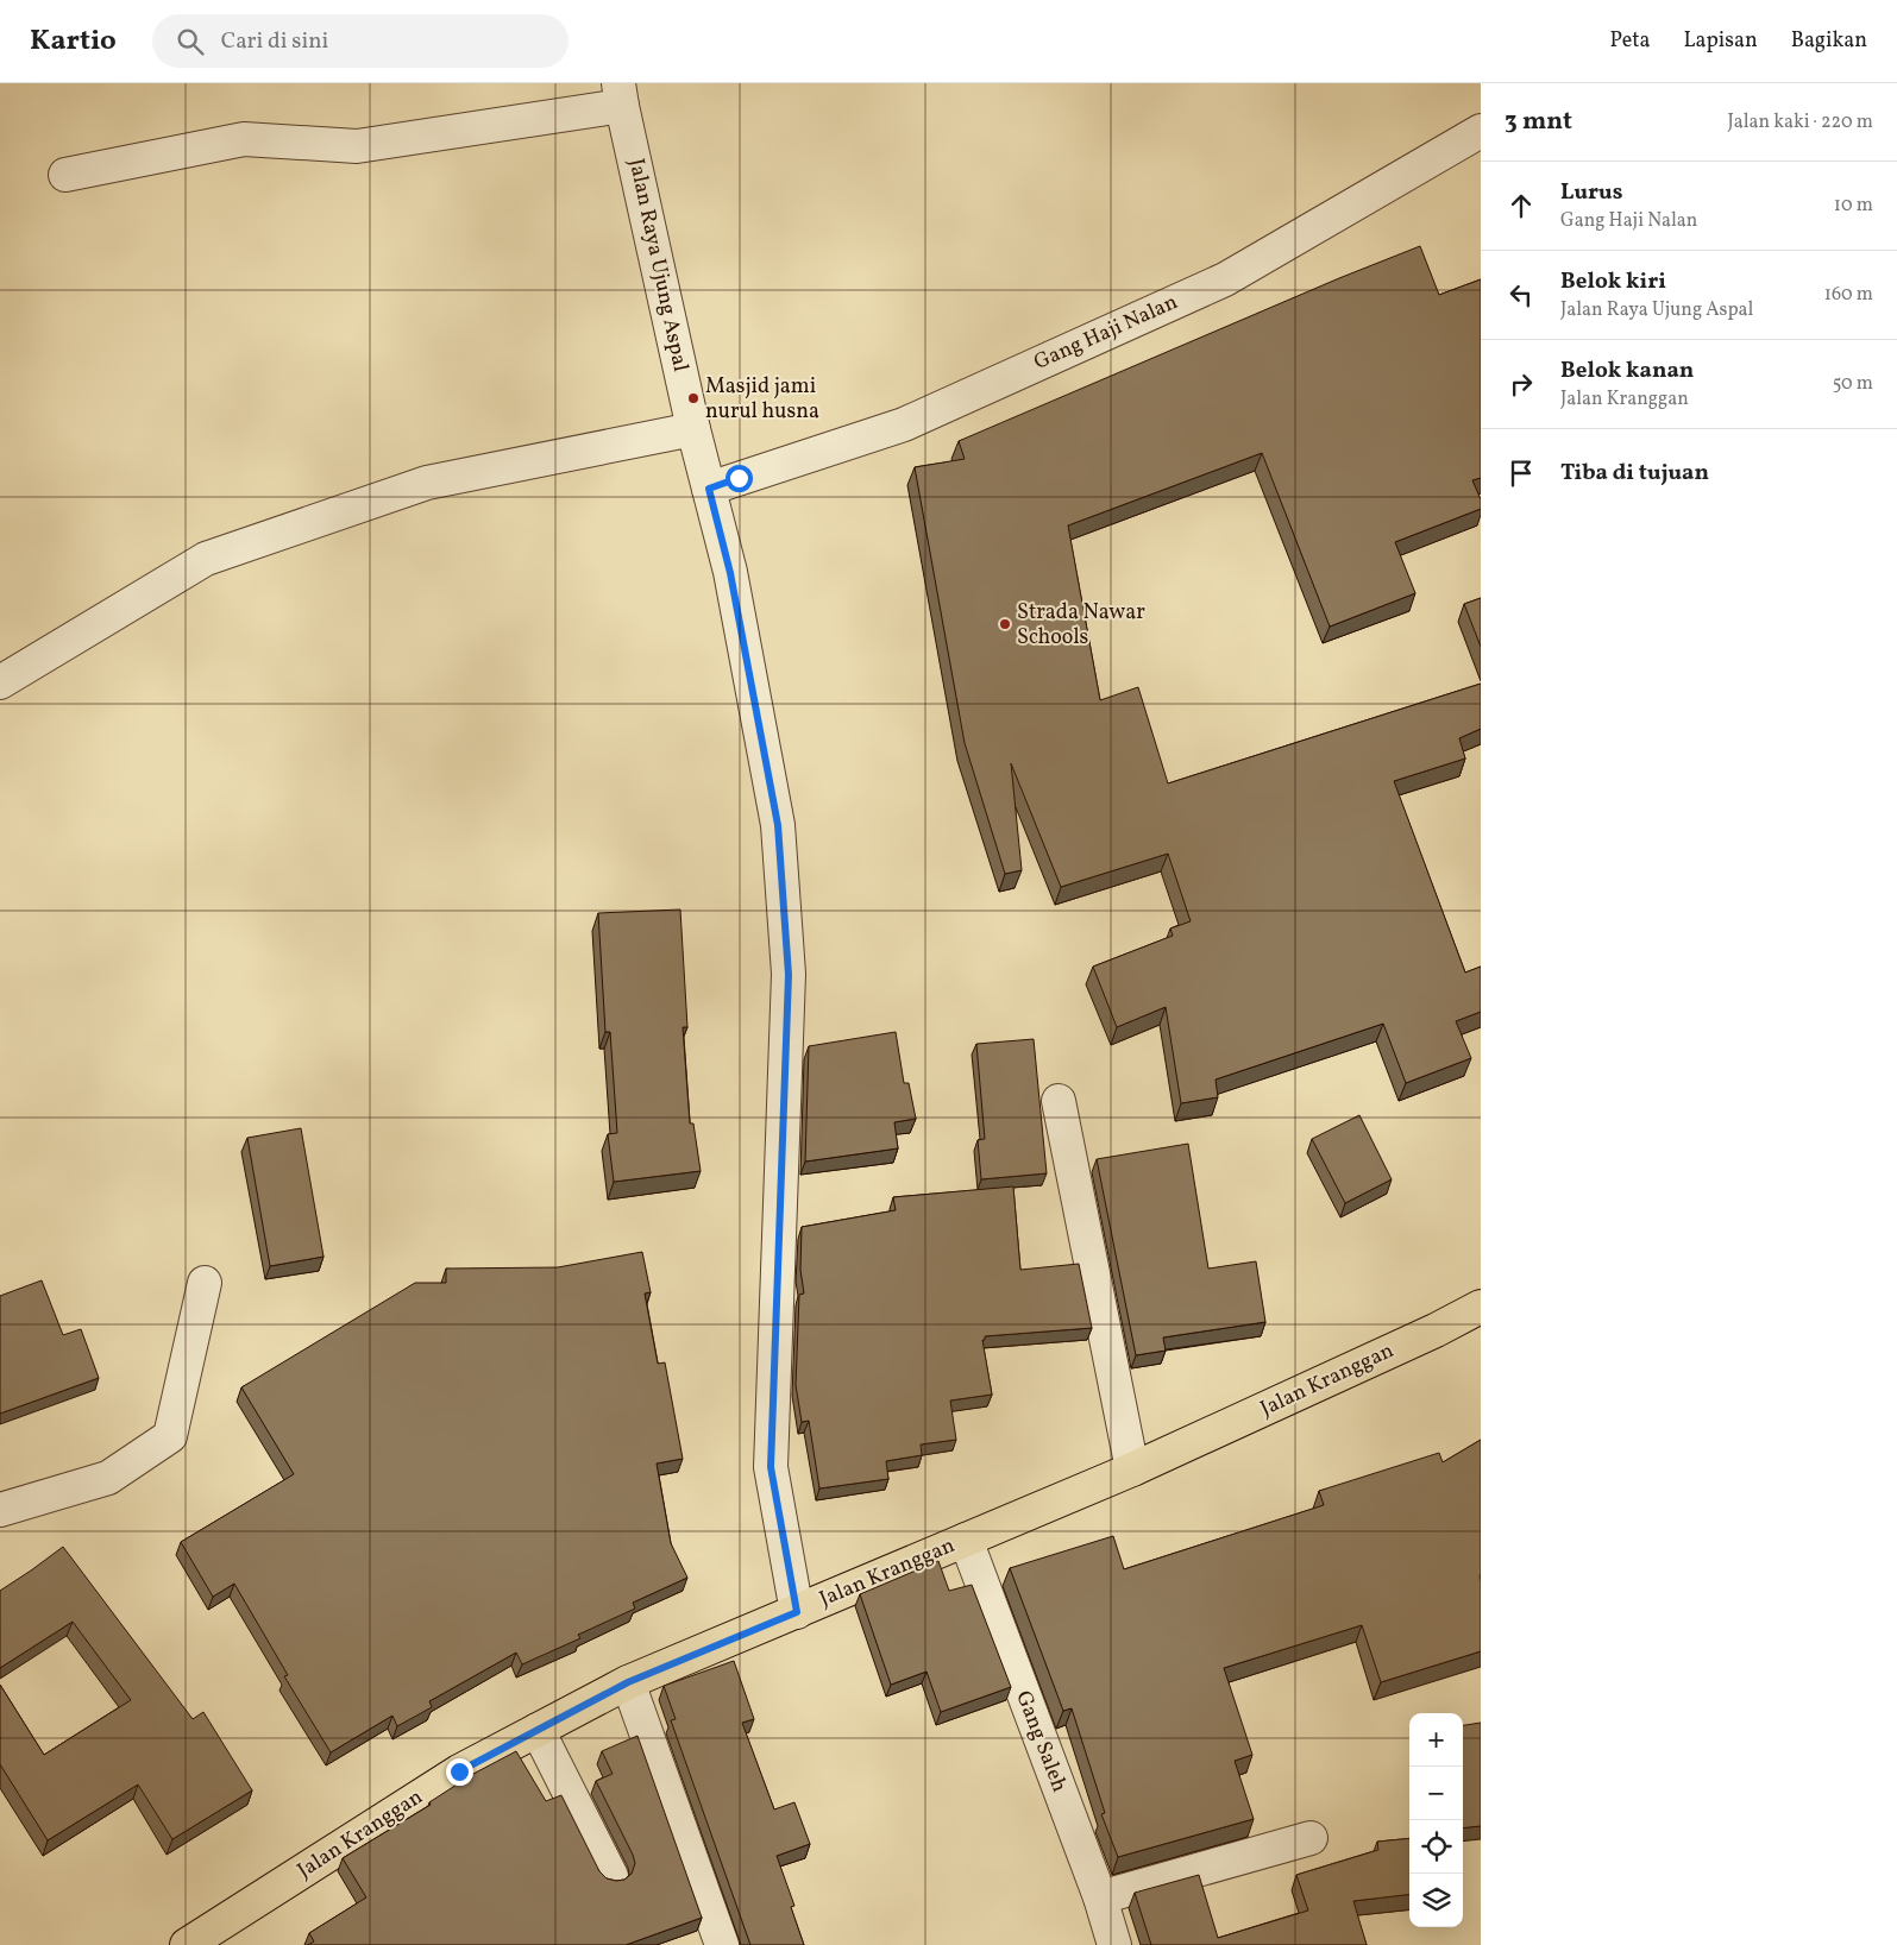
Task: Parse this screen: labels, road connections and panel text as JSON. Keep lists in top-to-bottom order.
{
  "streets": {
    "main road": ["Jalan Kranggan"],
    "street": ["Jalan Raya Ujung Aspal", "Gang Haji Nalan", "Gang Saleh"]
  },
  "crossings": [
    ["Jalan Raya Ujung Aspal", "Gang Haji Nalan"],
    ["Jalan Raya Ujung Aspal", "Jalan Kranggan"],
    ["Jalan Kranggan", "Gang Saleh"]
  ],
  "places": ["Masjid jami nurul husna", "Strada Nawar Schools"],
  "page": {
    "header": "Kartio",
    "search": "Cari di sini",
    "nav": ["Peta", "Lapisan", "Bagikan"],
    "heading": ["3 mnt", "Jalan kaki · 220 m"],
    "list": [
      ["Lurus", "Gang Haji Nalan", "10 m"],
      ["Belok kiri", "Jalan Raya Ujung Aspal", "160 m"],
      ["Belok kanan", "Jalan Kranggan", "50 m"],
      "Tiba di tujuan"
    ],
    "map_buttons": ["+", "−"]
  }
}
